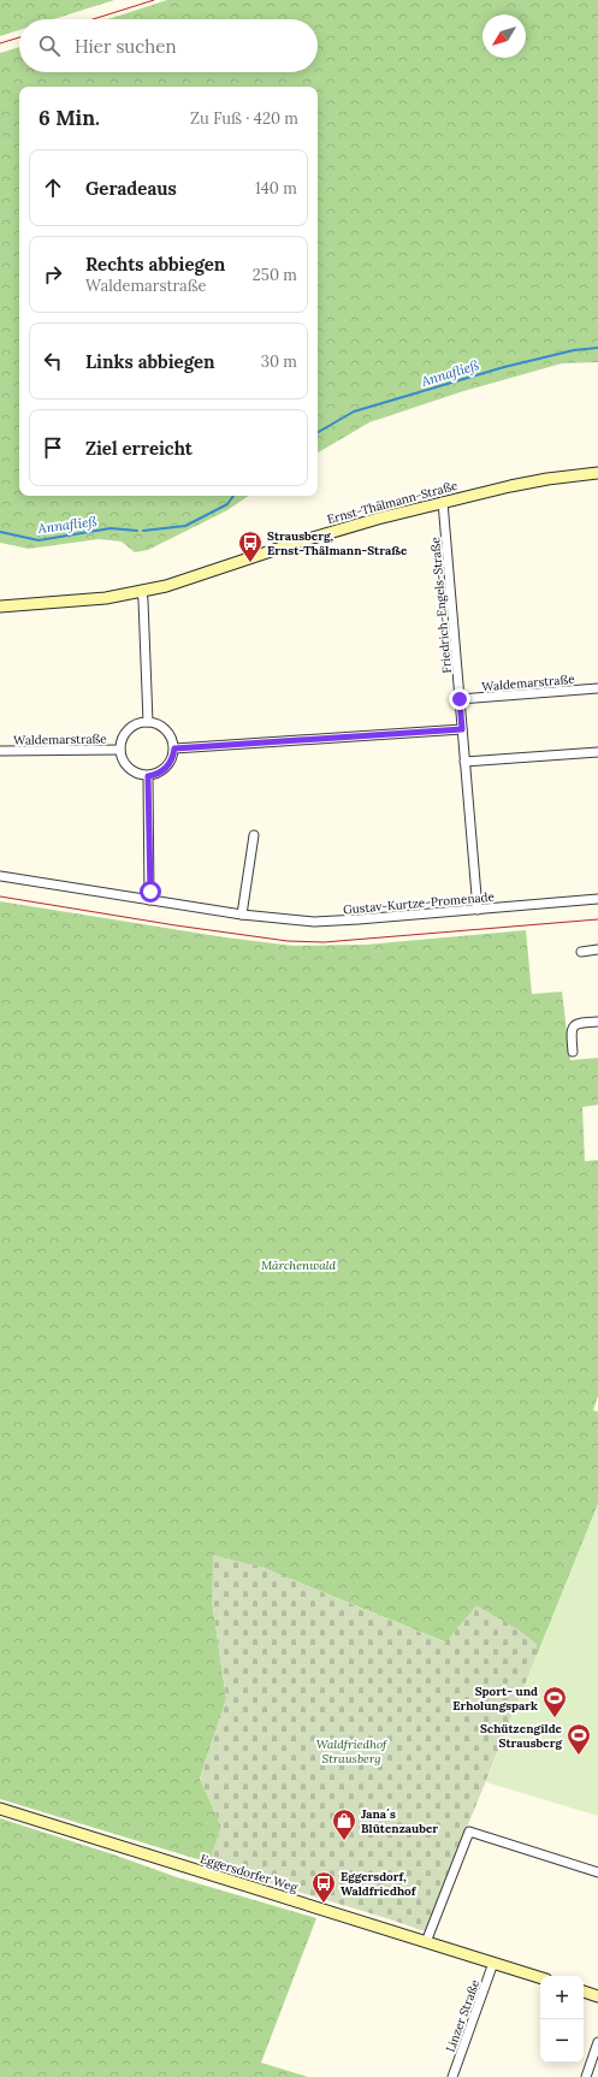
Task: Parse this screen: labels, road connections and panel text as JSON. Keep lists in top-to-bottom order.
{
  "streets": {
    "main road": ["Ernst-Thälmann-Straße", "Eggersdorfer Weg"],
    "street": [
      "Friedrich-Engels-Straße",
      "Waldemarstraße",
      "Gustav-Kurtze-Promenade",
      "Linzer Straße"
    ]
  },
  "crossings": [
    ["Ernst-Thälmann-Straße", "Friedrich-Engels-Straße"],
    ["Friedrich-Engels-Straße", "Waldemarstraße"],
    ["Friedrich-Engels-Straße", "Gustav-Kurtze-Promenade"],
    ["Eggersdorfer Weg", "Linzer Straße"]
  ],
  "water": ["Annafließ"],
  "parks": ["Märchenwald", "Waldfriedhof Strausberg"],
  "places": {
    "bus stop": ["Strausberg, Ernst-Thälmann-Straße", "Eggersdorf, Waldfriedhof"],
    "sports": ["Sport- und Erholungspark", "Schützengilde Strausberg"],
    "shop": ["Jana´s Blütenzauber"]
  },
  "north": "bottom left",
  "page": {
    "search": "Hier suchen",
    "heading": ["6 Min.", "Zu Fuß · 420 m"],
    "list": [
      ["Geradeaus", "140 m"],
      ["Rechts abbiegen", "Waldemarstraße", "250 m"],
      ["Links abbiegen", "30 m"],
      "Ziel erreicht"
    ],
    "map_buttons": ["+", "−"]
  }
}
